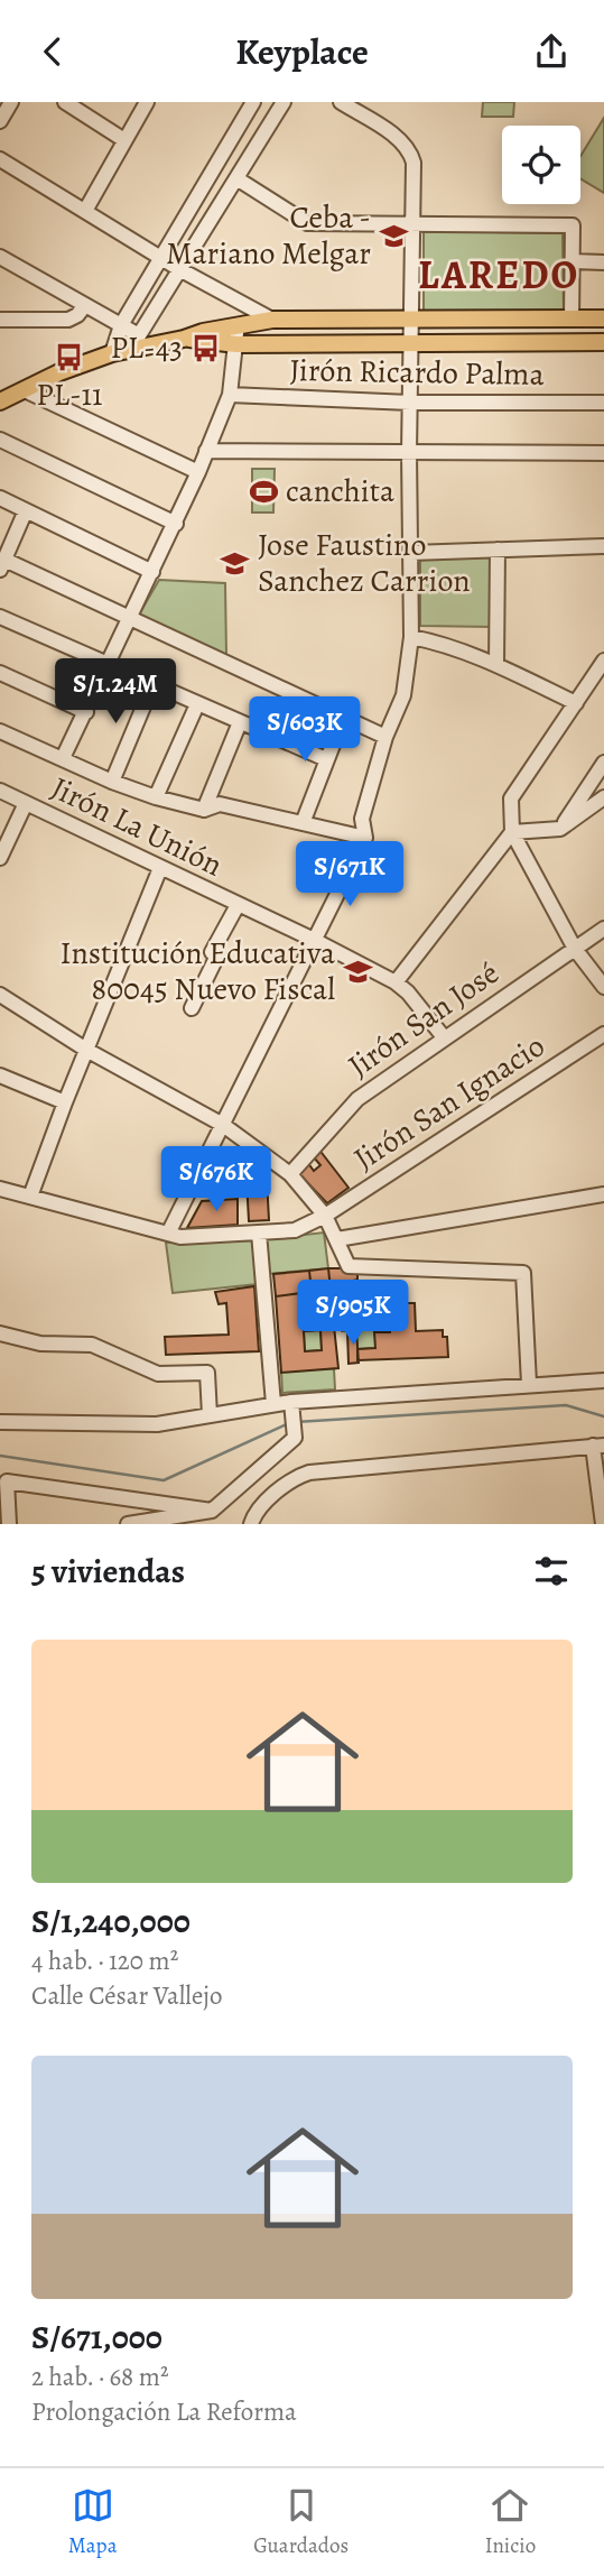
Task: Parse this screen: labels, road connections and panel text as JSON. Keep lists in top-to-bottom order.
{
  "streets": {
    "street": [
      "Jirón Ricardo Palma",
      "Jirón La Unión",
      "Jirón San José",
      "Jirón San Ignacio"
    ]
  },
  "crossings": [
    ["Jirón La Unión", "Jirón San José"]
  ],
  "districts": ["LAREDO"],
  "places": {
    "school or university": ["Ceba - Mariano Melgar", "Jose Faustino Sanchez Carrion", "Institución Educativa 80045 Nuevo Fiscal"],
    "bus stop": ["PL-43", "PL-11"],
    "sports": ["canchita"]
  },
  "page": {
    "header": "Keyplace",
    "price": [
      "S/1.24M",
      "S/603K",
      "S/671K",
      "S/676K",
      "S/905K"
    ],
    "heading": "5 viviendas",
    "list": [
      {
        "name": "S/1,240,000",
        "note": "4 hab. · 120 m² · Calle César Vallejo"
      },
      {
        "name": "S/671,000",
        "note": "2 hab. · 68 m² · Prolongación La Reforma"
      }
    ],
    "tabs": ["Mapa", "Guardados", "Inicio"]
  }
}
